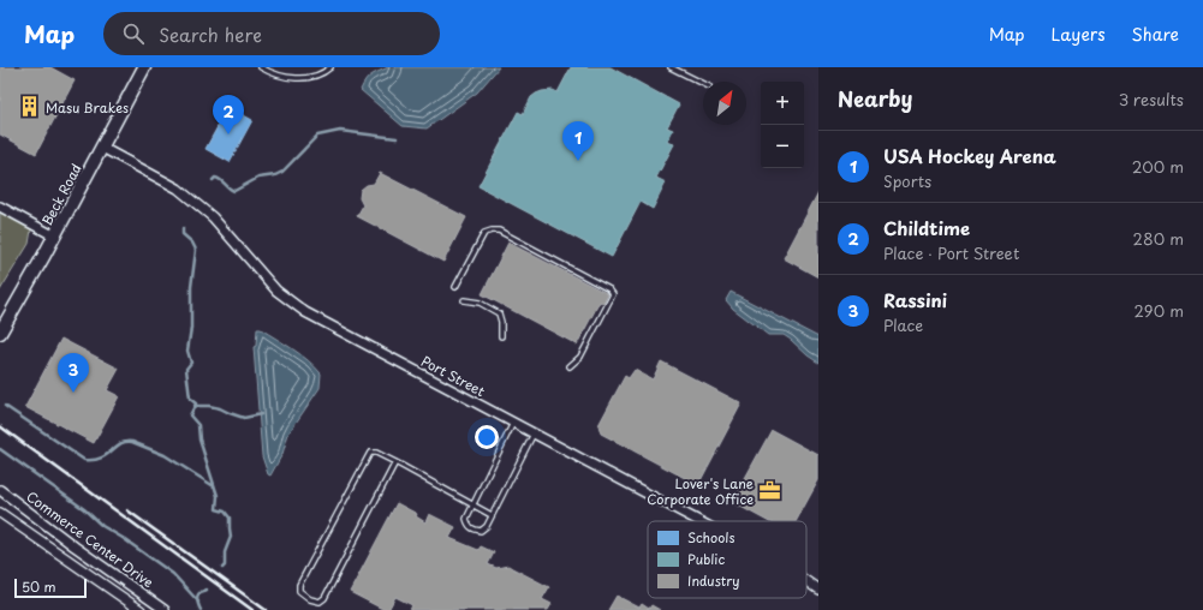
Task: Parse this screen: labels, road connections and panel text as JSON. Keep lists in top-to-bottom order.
{
  "streets": {
    "main road": ["Beck Road"],
    "street": ["Port Street", "Commerce Center Drive"]
  },
  "crossings": [
    ["Beck Road", "Port Street"]
  ],
  "places": {
    "building": ["Masu Brakes"],
    "office": ["Lover's Lane Corporate Office"]
  },
  "legend": ["Schools", "Public", "Industry"],
  "scale_bar": "50 m",
  "north": "top right",
  "page": {
    "header": "Map",
    "search": "Search here",
    "nav": ["Map", "Layers", "Share"],
    "heading": ["Nearby", "3 results"],
    "map_buttons": ["+", "−"],
    "pins": ["2", "1", "3"],
    "list": [
      {
        "mark": "1",
        "name": "USA Hockey Arena",
        "note": "Sports",
        "value": "200 m"
      },
      {
        "mark": "2",
        "name": "Childtime",
        "note": "Place · Port Street",
        "value": "280 m"
      },
      {
        "mark": "3",
        "name": "Rassini",
        "note": "Place",
        "value": "290 m"
      }
    ],
    "scale": "50 m"
  }
}
